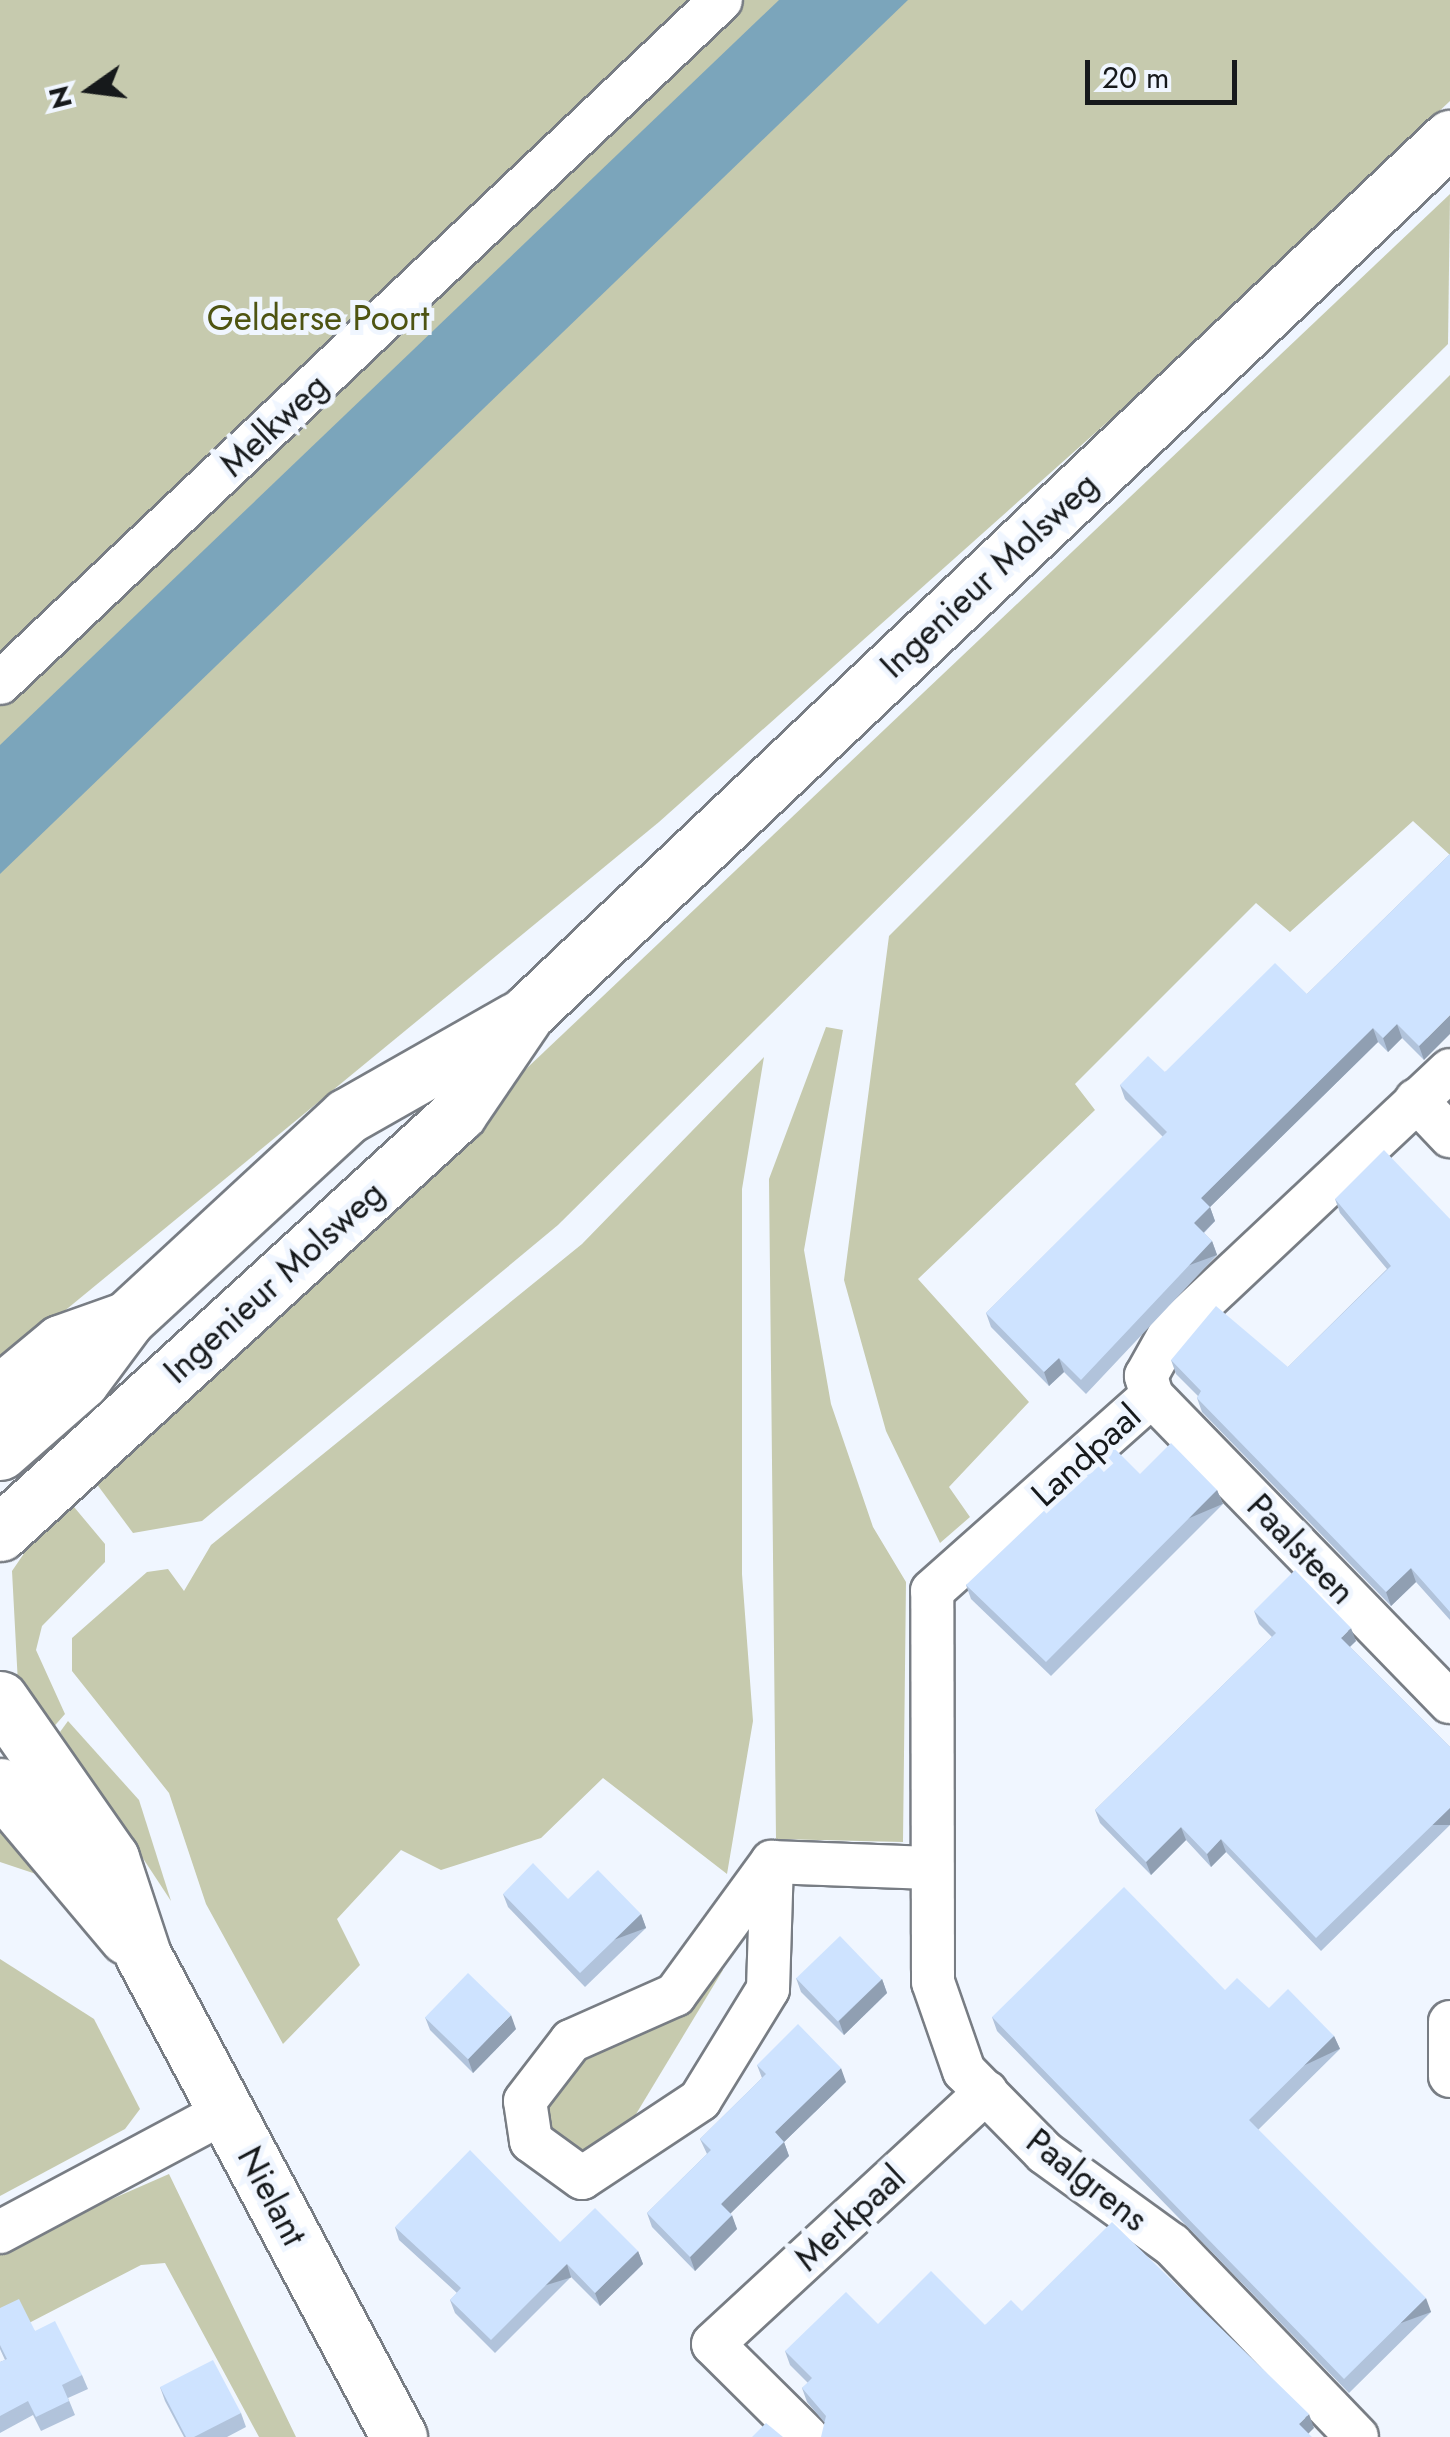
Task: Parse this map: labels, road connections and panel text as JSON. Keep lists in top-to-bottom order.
{
  "streets": {
    "main road": ["Ingenieur Molsweg", "Nielant"],
    "street": [
      "Melkweg",
      "Landpaal",
      "Paalsteen",
      "Paalgrens",
      "Merkpaal"
    ]
  },
  "crossings": [
    ["Landpaal", "Paalsteen"],
    ["Landpaal", "Paalgrens"],
    ["Paalgrens", "Merkpaal"]
  ],
  "parks": ["Gelderse Poort"],
  "scale_bar": "20 m",
  "north": "left"
}
